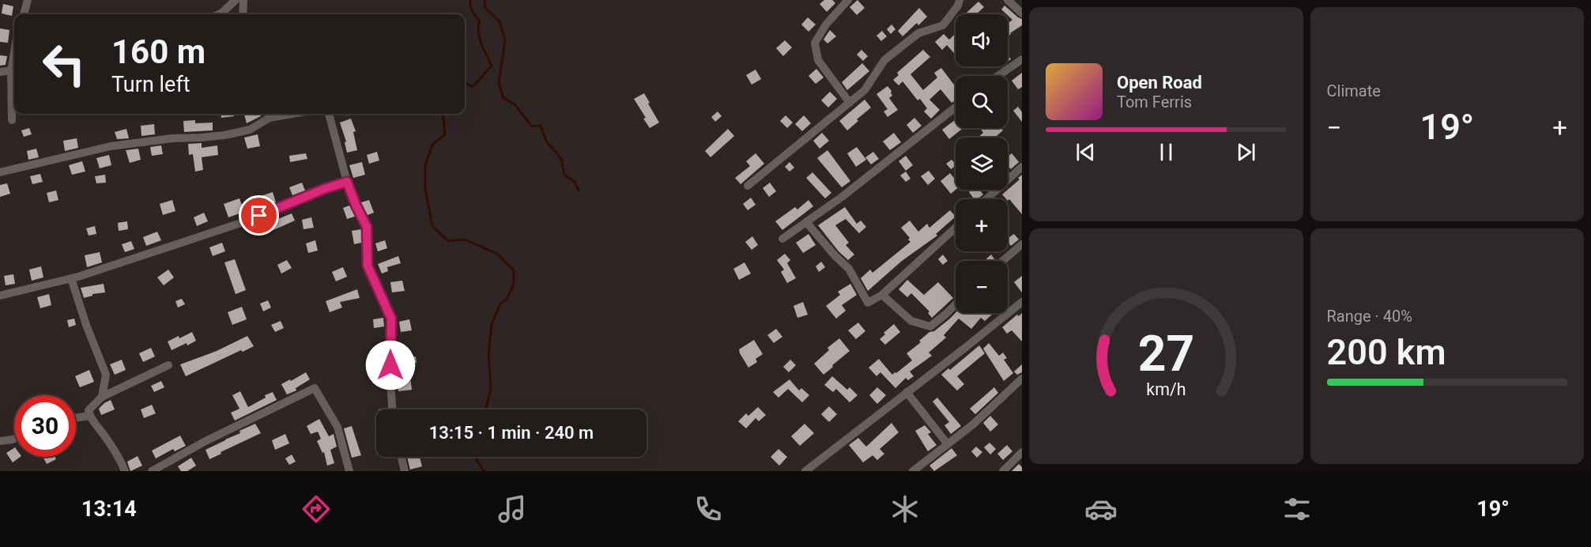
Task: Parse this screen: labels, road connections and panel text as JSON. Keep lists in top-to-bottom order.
{
  "page": {
    "tile": [
      "Climate",
      ["Range · 40%", "200 km"]
    ],
    "map_buttons": ["+", "−"],
    "turn": ["160 m", "Turn left"],
    "song": ["Open Road", "Tom Ferris"],
    "heat": ["−", "19°", "+"],
    "limit": "30",
    "trip": "13:15 · 1 min · 240 m",
    "tabs": ["13:14", "19°"],
    "gauge": ["27", "km/h"]
  }
}
